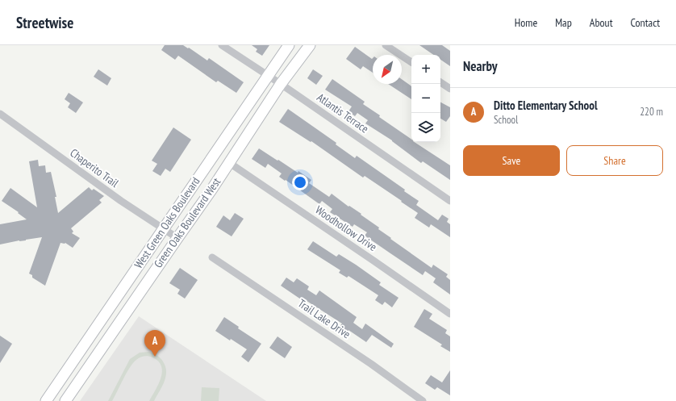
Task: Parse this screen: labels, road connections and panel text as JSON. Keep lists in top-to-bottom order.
{
  "streets": {
    "main road": ["West Green Oaks Boulevard", "Green Oaks Boulevard West"],
    "street": [
      "Atlantis Terrace",
      "Chaperito Trail",
      "Woodhollow Drive",
      "Trail Lake Drive"
    ]
  },
  "crossings": [
    ["Atlantis Terrace", "West Green Oaks Boulevard"],
    ["Atlantis Terrace", "Green Oaks Boulevard West"],
    ["Chaperito Trail", "West Green Oaks Boulevard"],
    ["Chaperito Trail", "Green Oaks Boulevard West"],
    ["Green Oaks Boulevard West", "Woodhollow Drive"]
  ],
  "north": "bottom left",
  "page": {
    "header": "Streetwise",
    "nav": [
      "Home",
      "Map",
      "About",
      "Contact"
    ],
    "heading": "Nearby",
    "map_buttons": ["+", "−"],
    "list": [
      {
        "mark": "A",
        "name": "Ditto Elementary School",
        "note": "School",
        "value": "220 m"
      }
    ],
    "buttons": ["Save", "Share"],
    "pins": "A"
  }
}
